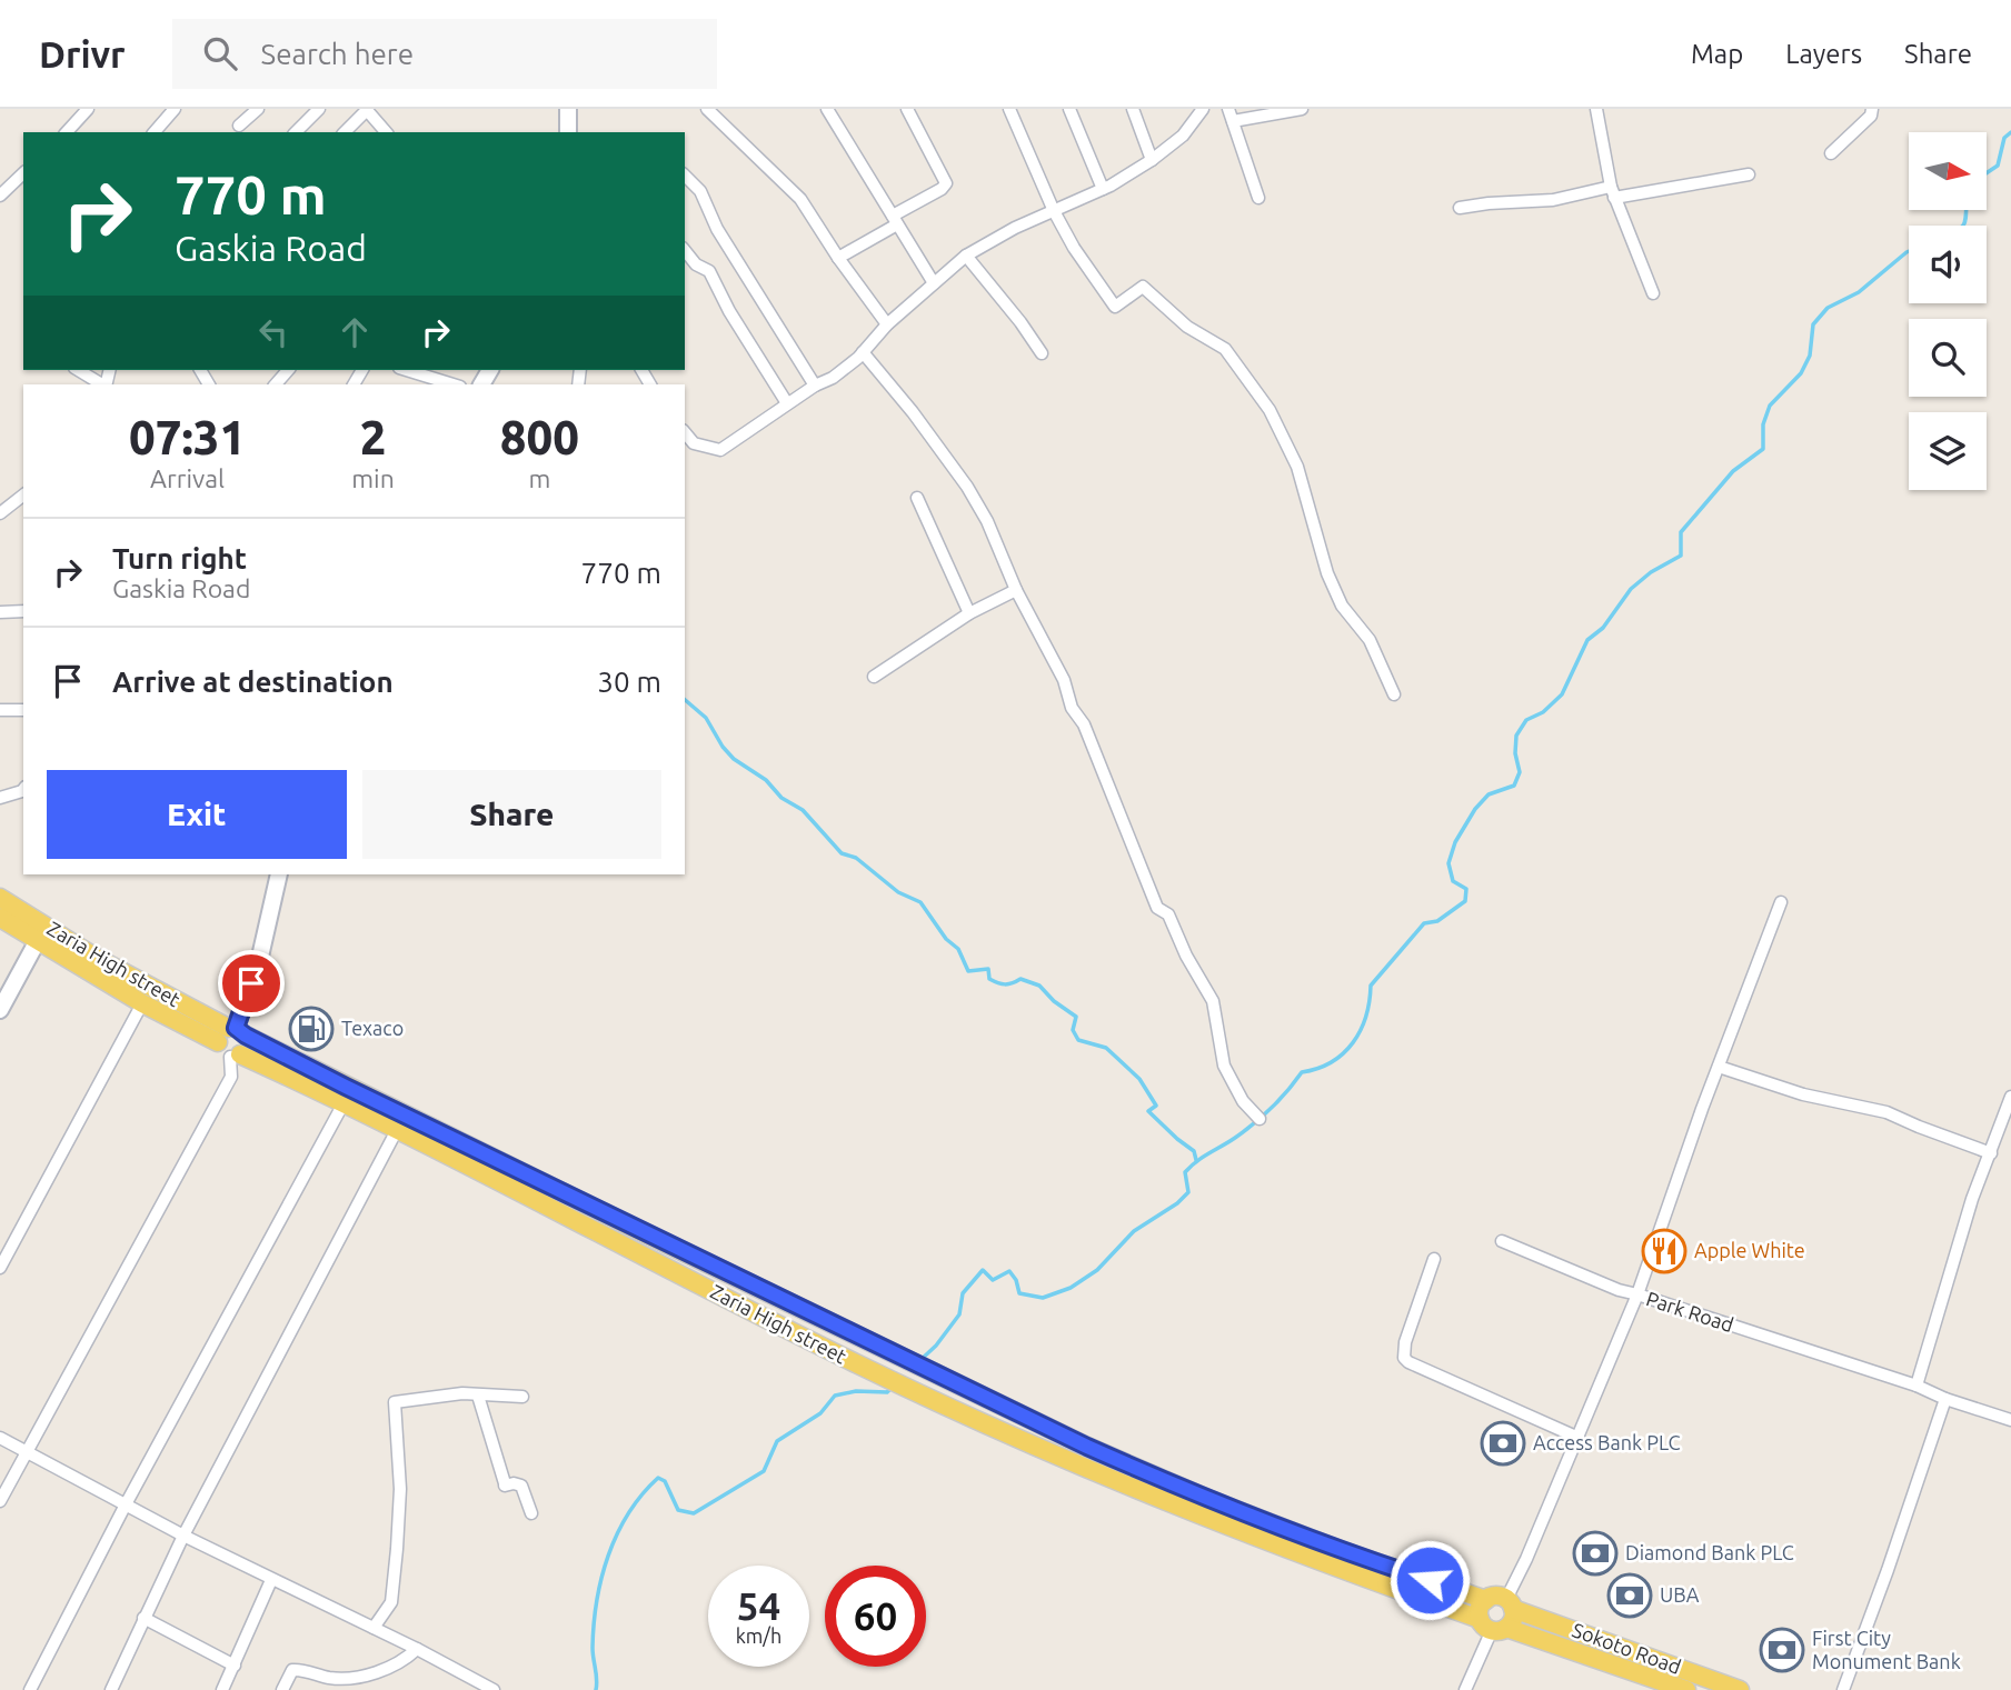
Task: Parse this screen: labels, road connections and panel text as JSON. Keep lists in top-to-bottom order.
{
  "streets": {
    "main road": ["Zaria High street", "Sokoto Road"],
    "street": ["Park Road"]
  },
  "crossings": [
    ["Zaria High street", "Park Road"],
    ["Zaria High street", "Sokoto Road"],
    ["Park Road", "Sokoto Road"]
  ],
  "places": {
    "fuel station": ["Texaco"],
    "restaurant": ["Apple White"],
    "bank": [
      "Access Bank PLC",
      "Diamond Bank PLC",
      "UBA",
      "First City Monument Bank"
    ]
  },
  "north": "right",
  "page": {
    "header": "Drivr",
    "search": "Search here",
    "nav": ["Map", "Layers", "Share"],
    "turn": ["770 m", "Gaskia Road"],
    "eta": [
      "07:31",
      "Arrival",
      "2",
      "min",
      "800",
      "m"
    ],
    "list": [
      {
        "name": "Turn right",
        "note": "Gaskia Road",
        "value": "770 m"
      },
      {
        "name": "Arrive at destination",
        "value": "30 m"
      }
    ],
    "buttons": ["Exit", "Share"],
    "speed": "54 km/h",
    "limit": "60"
  }
}
